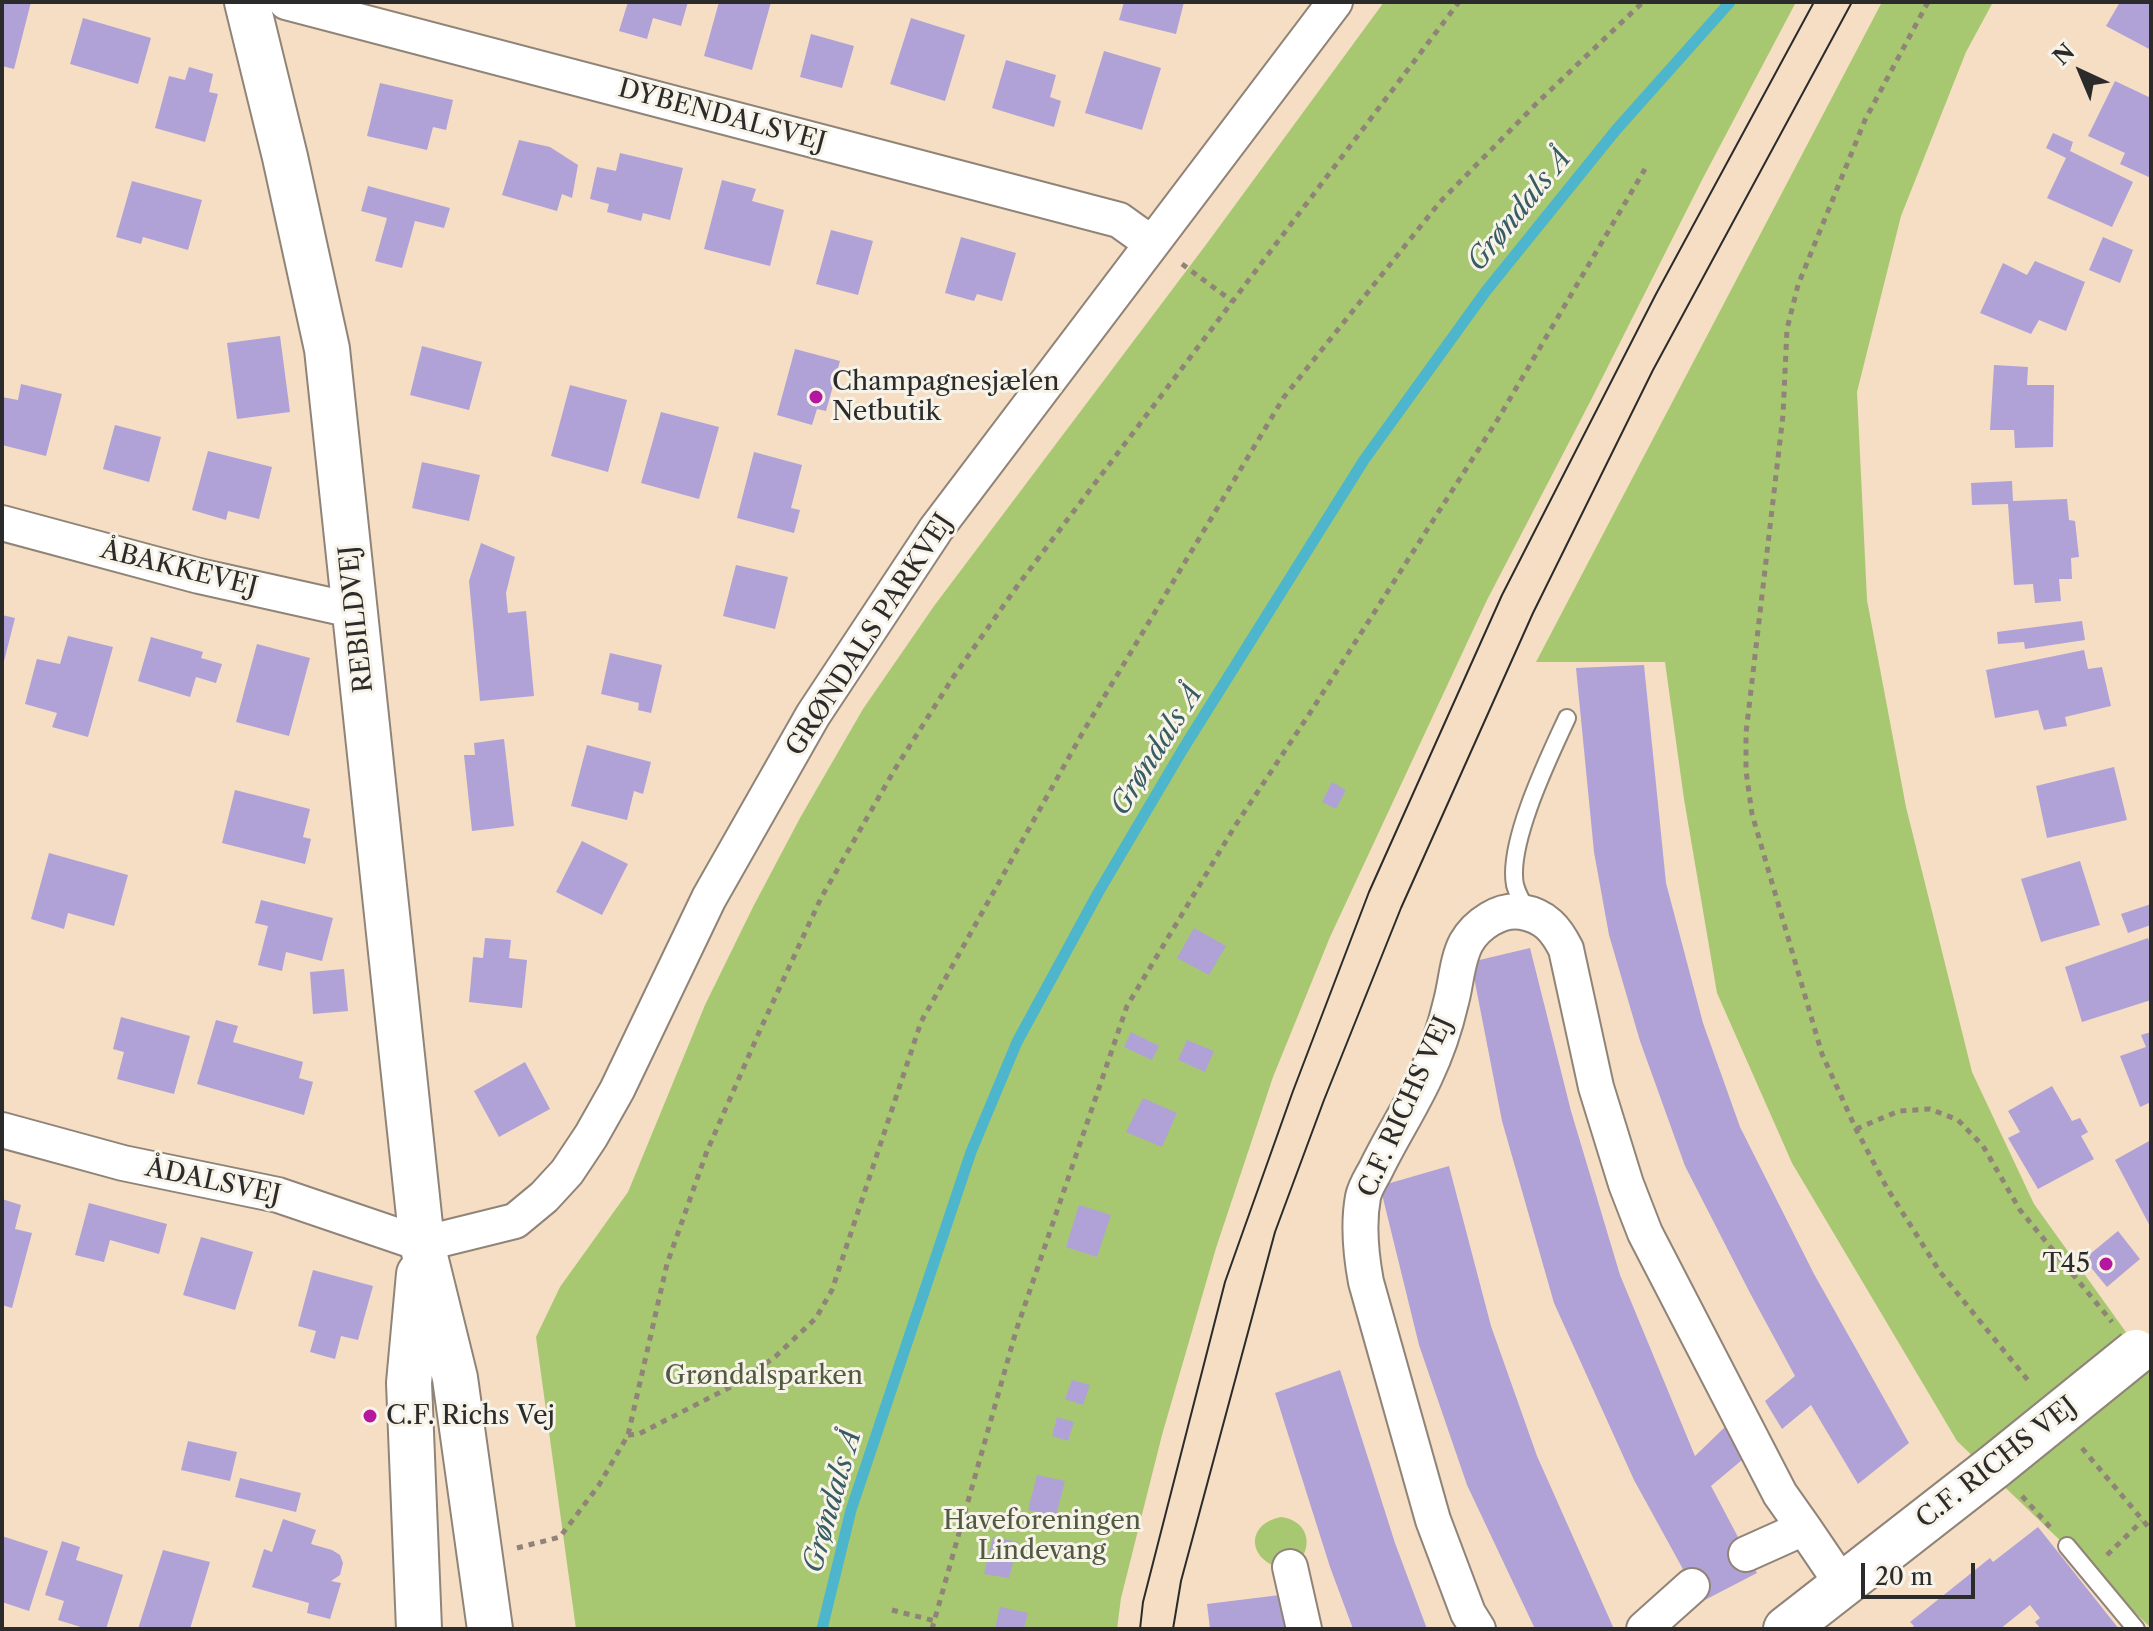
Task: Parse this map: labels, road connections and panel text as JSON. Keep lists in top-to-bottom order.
{
  "streets": {
    "main road": ["REBILDVEJ", "C.F. RICHS VEJ"],
    "street": [
      "DYBENDALSVEJ",
      "ÅBAKKEVEJ",
      "GRØNDALS PARKVEJ",
      "ÅDALSVEJ"
    ]
  },
  "crossings": [
    ["DYBENDALSVEJ", "GRØNDALS PARKVEJ"],
    ["ÅBAKKEVEJ", "REBILDVEJ"],
    ["REBILDVEJ", "GRØNDALS PARKVEJ"],
    ["REBILDVEJ", "ÅDALSVEJ"],
    ["GRØNDALS PARKVEJ", "ÅDALSVEJ"]
  ],
  "water": ["Grøndals Å"],
  "parks": ["Grøndalsparken", "Haveforeningen Lindevang"],
  "places": ["Champagnesjælen Netbutik", "T45", "C.F. Richs Vej"],
  "scale_bar": "20 m",
  "north": "top left"
}
